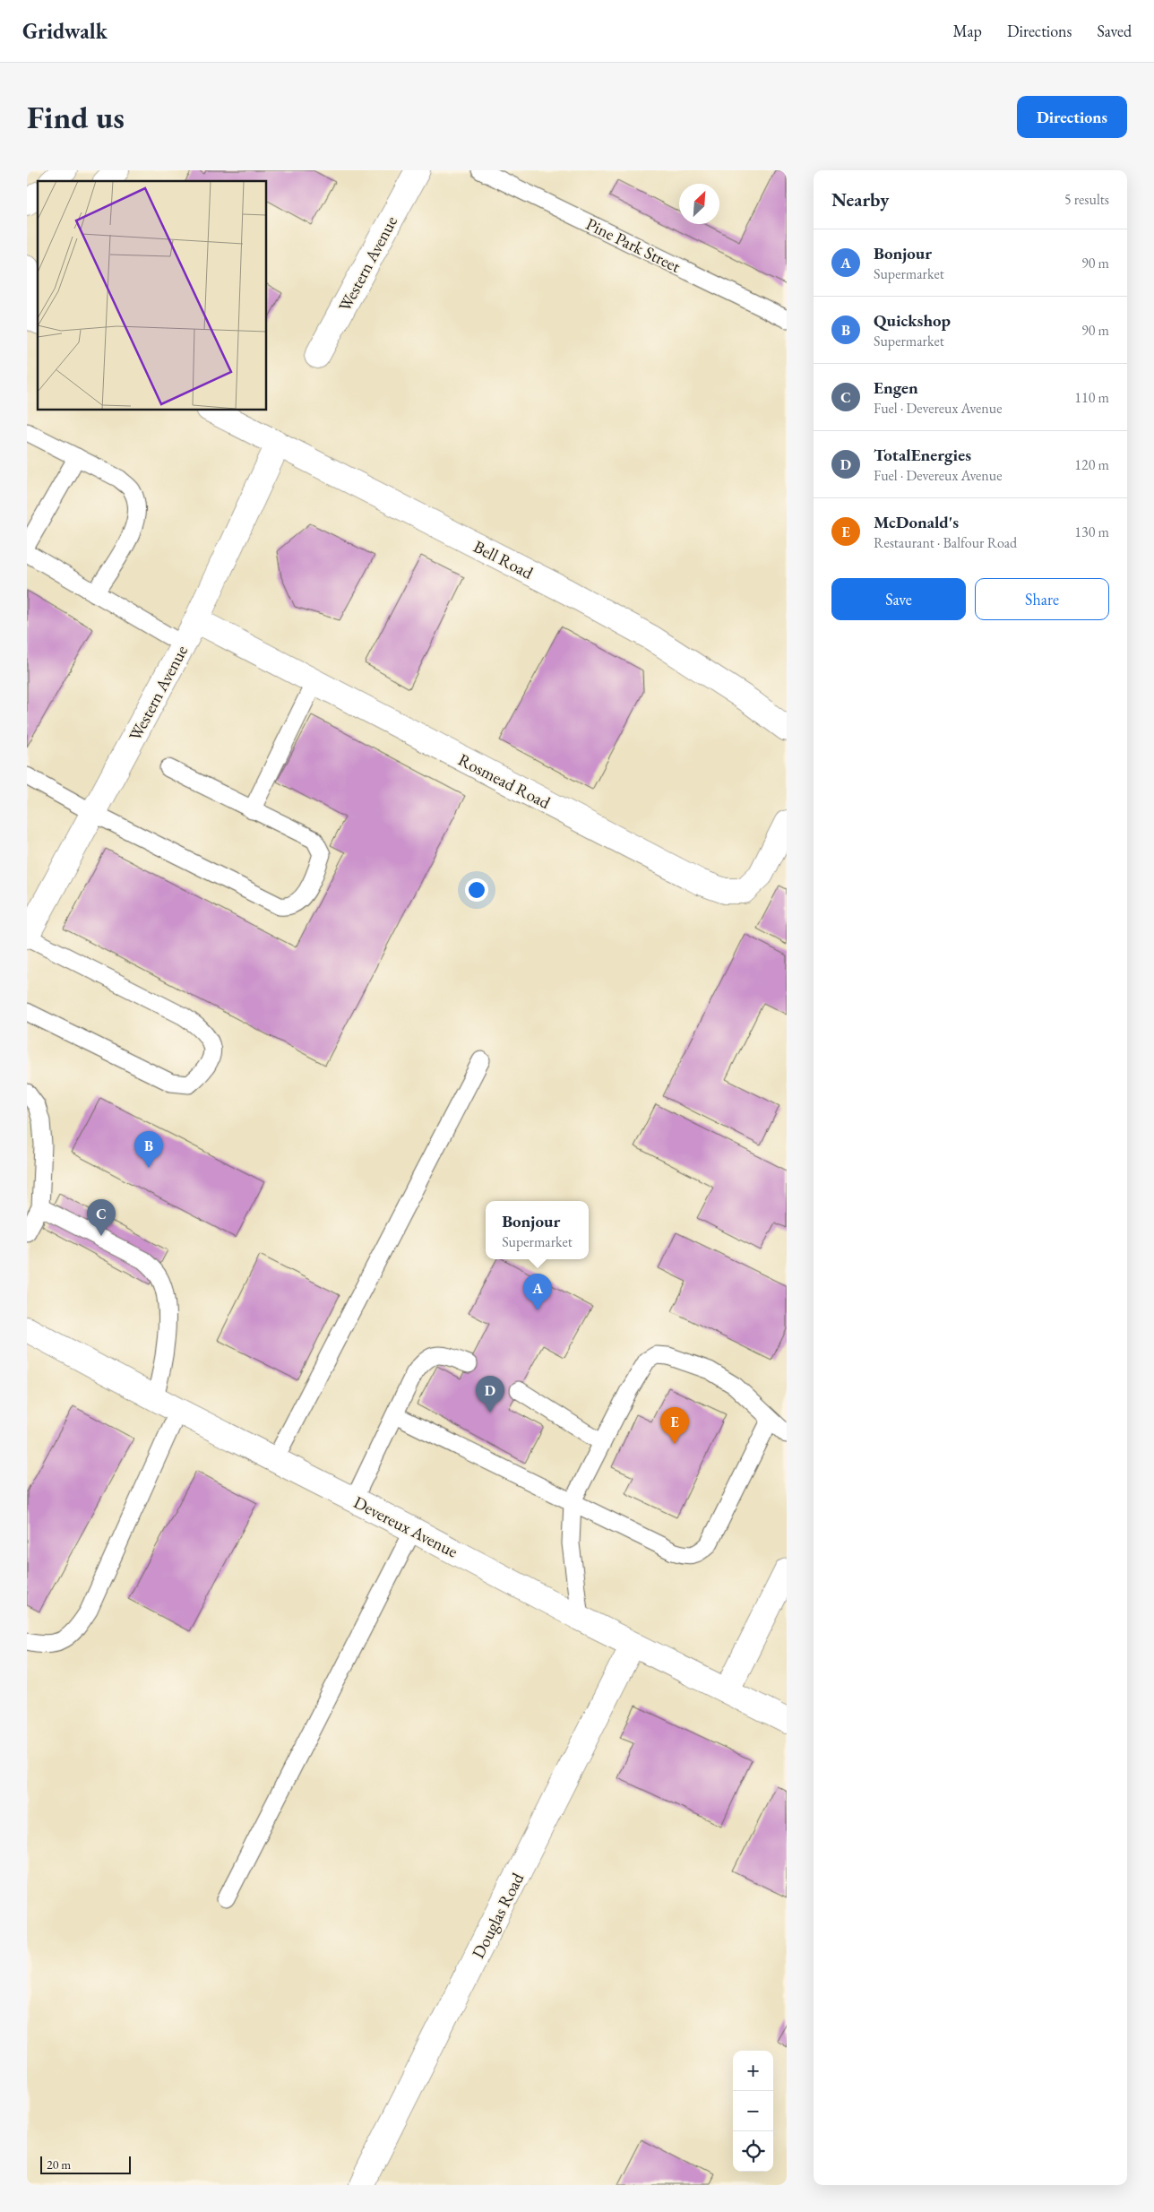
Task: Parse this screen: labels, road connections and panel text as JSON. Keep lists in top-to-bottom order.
{
  "streets": {
    "street": [
      "Western Avenue",
      "Bell Road",
      "Rosmead Road",
      "Devereux Avenue",
      "Douglas Road"
    ],
    "lane": ["Pine Park Street"]
  },
  "crossings": [
    ["Western Avenue", "Bell Road"],
    ["Western Avenue", "Rosmead Road"],
    ["Devereux Avenue", "Douglas Road"]
  ],
  "scale_bar": "20 m",
  "north": "top right",
  "page": {
    "header": "Gridwalk",
    "nav": ["Map", "Directions", "Saved"],
    "buttons": [
      "Directions",
      ["Save", "Share"]
    ],
    "title": "Find us",
    "heading": ["Nearby", "5 results"],
    "list": [
      {
        "mark": "A",
        "name": "Bonjour",
        "note": "Supermarket",
        "value": "90 m"
      },
      {
        "mark": "B",
        "name": "Quickshop",
        "note": "Supermarket",
        "value": "90 m"
      },
      {
        "mark": "C",
        "name": "Engen",
        "note": "Fuel · Devereux Avenue",
        "value": "110 m"
      },
      {
        "mark": "D",
        "name": "TotalEnergies",
        "note": "Fuel · Devereux Avenue",
        "value": "120 m"
      },
      {
        "mark": "E",
        "name": "McDonald's",
        "note": "Restaurant · Balfour Road",
        "value": "130 m"
      }
    ],
    "pins": [
      "B",
      "C",
      "A",
      "D",
      "E"
    ],
    "popup": ["Bonjour", "Supermarket"],
    "map_buttons": ["+", "−"],
    "scale": "20 m"
  }
}
